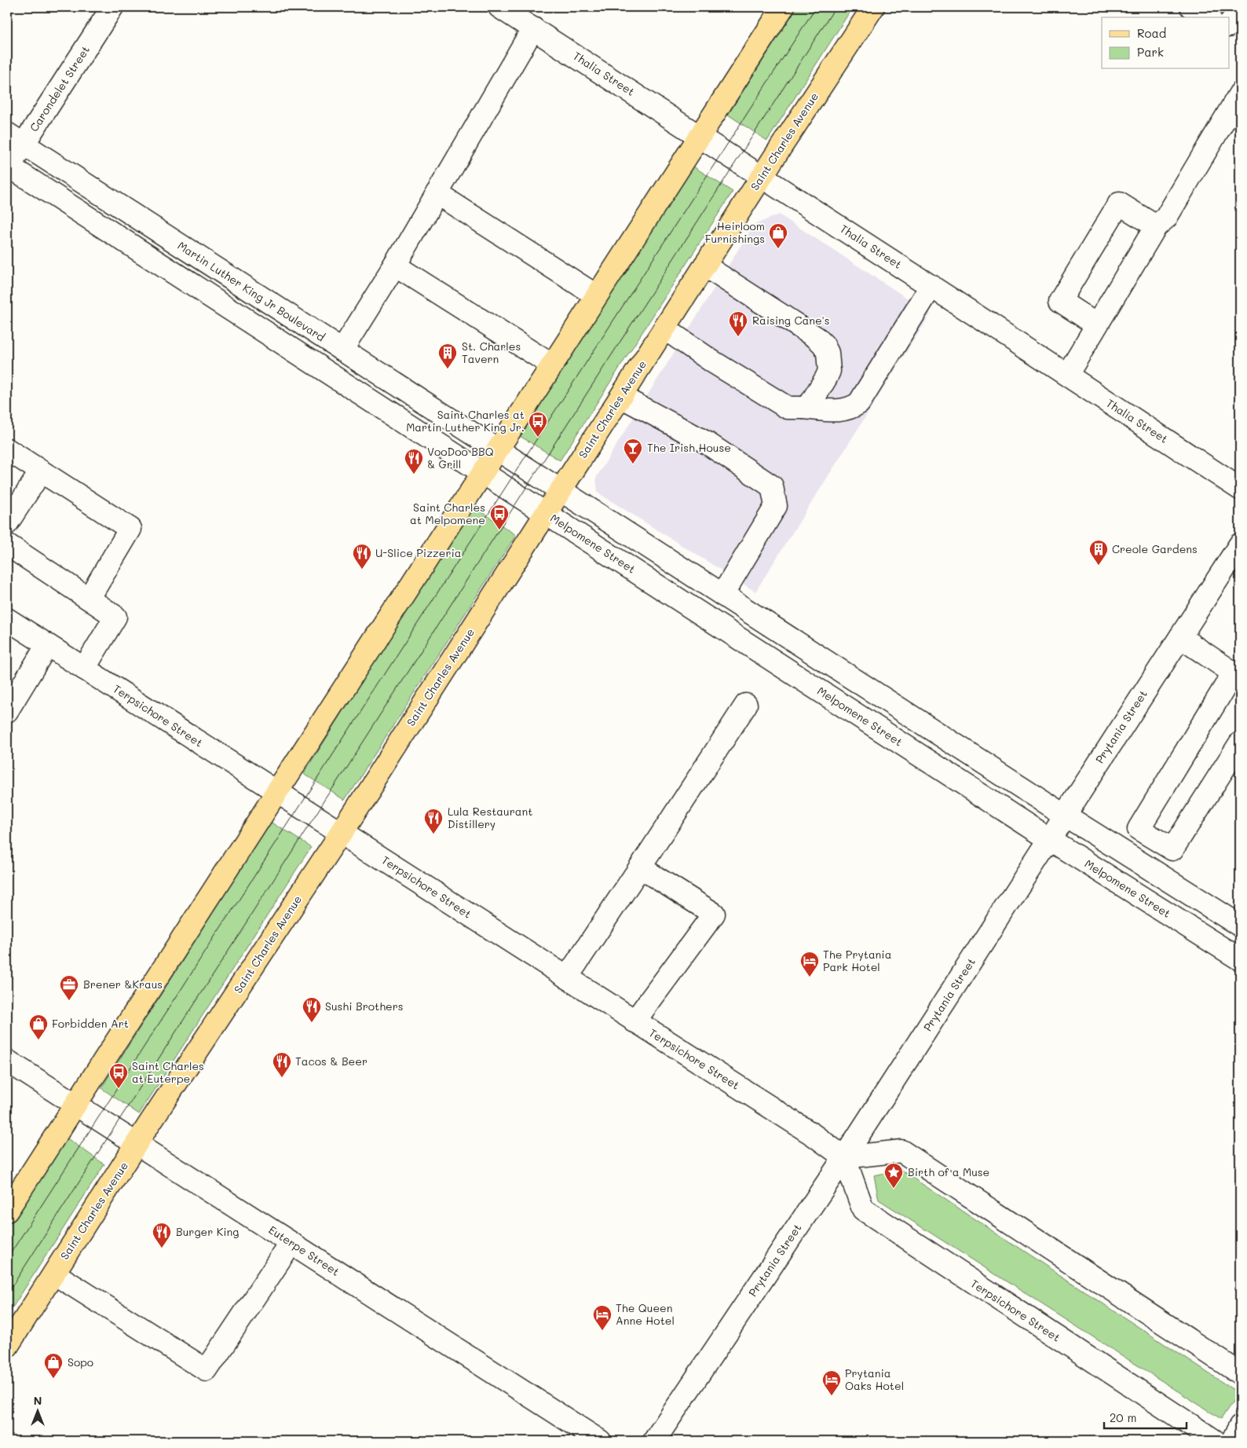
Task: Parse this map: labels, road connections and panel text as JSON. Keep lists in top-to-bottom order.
{
  "streets": {
    "main road": ["Saint Charles Avenue"],
    "street": [
      "Thalia Street",
      "Carondelet Street",
      "Martin Luther King Jr Boulevard",
      "Melpomene Street",
      "Terpsichore Street",
      "Prytania Street",
      "Euterpe Street"
    ]
  },
  "crossings": [
    ["Thalia Street", "Saint Charles Avenue"],
    ["Carondelet Street", "Martin Luther King Jr Boulevard"],
    ["Saint Charles Avenue", "Melpomene Street"],
    ["Saint Charles Avenue", "Terpsichore Street"],
    ["Saint Charles Avenue", "Euterpe Street"],
    ["Melpomene Street", "Prytania Street"],
    ["Terpsichore Street", "Prytania Street"]
  ],
  "places": {
    "shop": ["Heirloom Furnishings", "Forbidden Art", "Sopo"],
    "restaurant": [
      "Raising Cane's",
      "VooDoo BBQ & Grill",
      "U-Slice Pizzeria",
      "Lula Restaurant Distillery",
      "Sushi Brothers",
      "Tacos & Beer",
      "Burger King"
    ],
    "building": ["St. Charles Tavern", "Creole Gardens"],
    "bus stop": ["Saint Charles at Martin Luther King Jr.", "Saint Charles at Melpomene", "Saint Charles at Euterpe"],
    "bar": ["The Irish House"],
    "hotel": ["The Prytania Park Hotel", "The Queen Anne Hotel", "Prytania Oaks Hotel"],
    "office": ["Brener &Kraus"],
    "place": ["Birth of a Muse"]
  },
  "legend": ["Road", "Park"],
  "scale_bar": "20 m",
  "north": "top"
}
